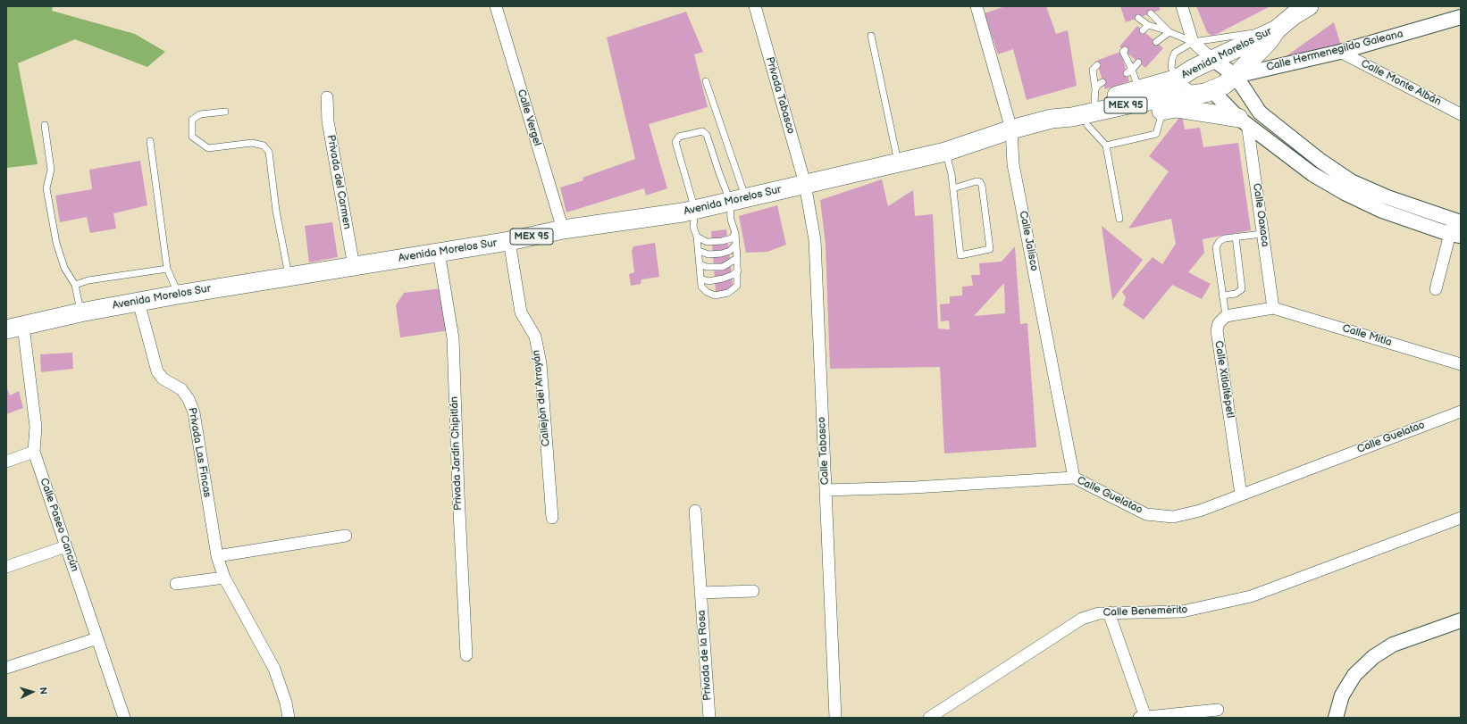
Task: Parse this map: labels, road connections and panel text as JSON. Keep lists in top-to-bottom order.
{
  "streets": {
    "main road": ["Avenida Morelos Sur", "MEX 95"],
    "street": [
      "Calle Hermenegildo Galeana",
      "Calle Monte Albán",
      "Privada Tabasco",
      "Calle Vergel",
      "Privada del Carmen",
      "Calle Oaxaca",
      "Calle Jalisco",
      "Calle Mitla",
      "Calle Xitlaltépetl",
      "Callejón del Arrayán",
      "Calle Guelatao",
      "Calle Tabasco",
      "Privada Las Fincas",
      "Privada Jardín Chipitlán",
      "Calle Paseo Cancún",
      "Calle Benemérito",
      "Privada de la Rosa"
    ]
  },
  "crossings": [
    ["Calle Hermenegildo Galeana", "Avenida Morelos Sur"],
    ["Calle Hermenegildo Galeana", "Calle Monte Albán"],
    ["Avenida Morelos Sur", "Privada Tabasco"],
    ["Avenida Morelos Sur", "MEX 95"],
    ["Avenida Morelos Sur", "Calle Vergel"],
    ["Avenida Morelos Sur", "Privada del Carmen"],
    ["Avenida Morelos Sur", "Calle Jalisco"],
    ["Avenida Morelos Sur", "Callejón del Arrayán"],
    ["Avenida Morelos Sur", "Calle Tabasco"],
    ["Avenida Morelos Sur", "Privada Las Fincas"],
    ["Avenida Morelos Sur", "Privada Jardín Chipitlán"],
    ["Avenida Morelos Sur", "Calle Paseo Cancún"],
    ["Privada Tabasco", "Calle Tabasco"],
    ["Calle Oaxaca", "Calle Mitla"],
    ["Calle Jalisco", "Calle Guelatao"],
    ["Calle Xitlaltépetl", "Calle Guelatao"],
    ["Calle Guelatao", "Calle Tabasco"]
  ],
  "north": "right"
}
